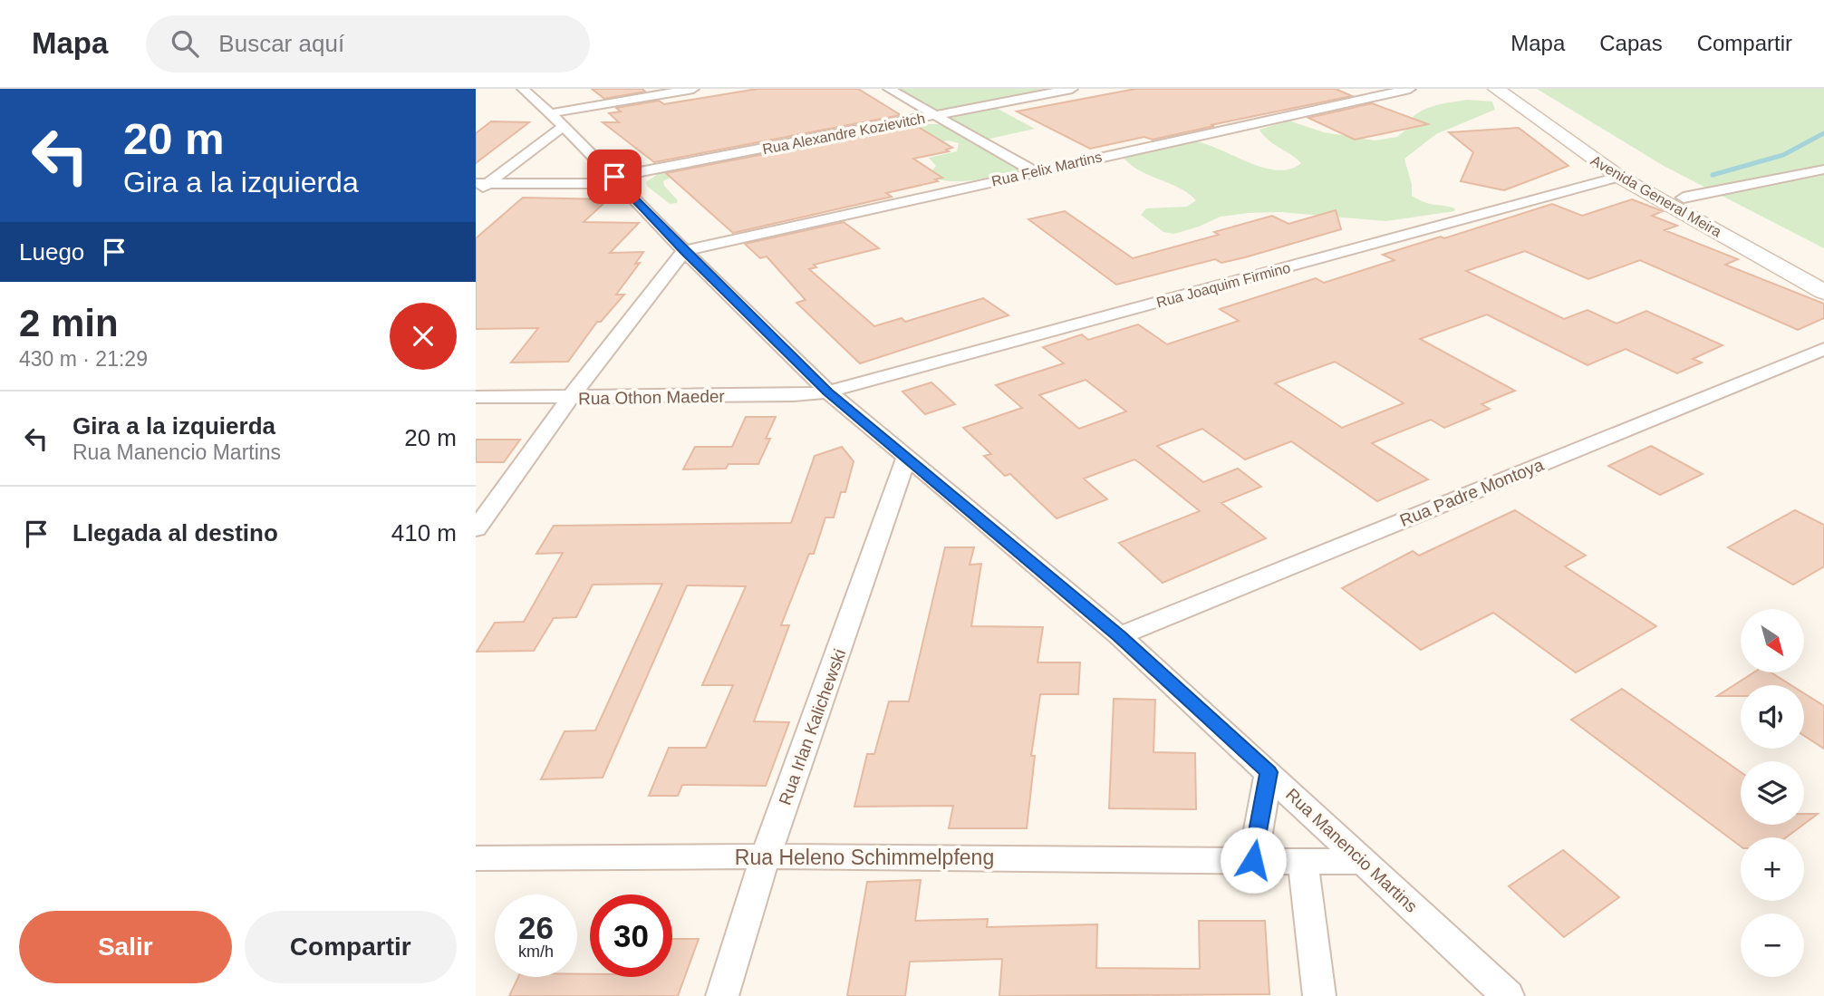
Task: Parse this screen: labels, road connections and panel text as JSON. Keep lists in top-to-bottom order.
{
  "streets": {
    "main road": ["Avenida General Meira"],
    "street": [
      "Rua Alexandre Kozievitch",
      "Rua Felix Martins",
      "Rua Joaquim Firmino",
      "Rua Othon Maeder",
      "Rua Padre Montoya",
      "Rua Irlan Kalichewski",
      "Rua Manencio Martins",
      "Rua Heleno Schimmelpfeng"
    ]
  },
  "crossings": [
    ["Rua Alexandre Kozievitch", "Rua Manencio Martins"],
    ["Rua Felix Martins", "Rua Manencio Martins"],
    ["Avenida General Meira", "Rua Joaquim Firmino"],
    ["Rua Joaquim Firmino", "Rua Othon Maeder"],
    ["Rua Joaquim Firmino", "Rua Manencio Martins"],
    ["Rua Othon Maeder", "Rua Manencio Martins"],
    ["Rua Padre Montoya", "Rua Manencio Martins"],
    ["Rua Irlan Kalichewski", "Rua Manencio Martins"],
    ["Rua Irlan Kalichewski", "Rua Heleno Schimmelpfeng"],
    ["Rua Manencio Martins", "Rua Heleno Schimmelpfeng"]
  ],
  "north": "bottom right",
  "page": {
    "header": "Mapa",
    "search": "Buscar aquí",
    "nav": ["Mapa", "Capas", "Compartir"],
    "turn": ["20 m", "Gira a la izquierda"],
    "then": "Luego",
    "heading": ["2 min", "430 m · 21:29"],
    "list": [
      {
        "name": "Gira a la izquierda",
        "note": "Rua Manencio Martins",
        "value": "20 m"
      },
      {
        "name": "Llegada al destino",
        "value": "410 m"
      }
    ],
    "map_buttons": ["+", "−"],
    "speed": "26 km/h",
    "limit": "30",
    "buttons": ["Salir", "Compartir"]
  }
}
